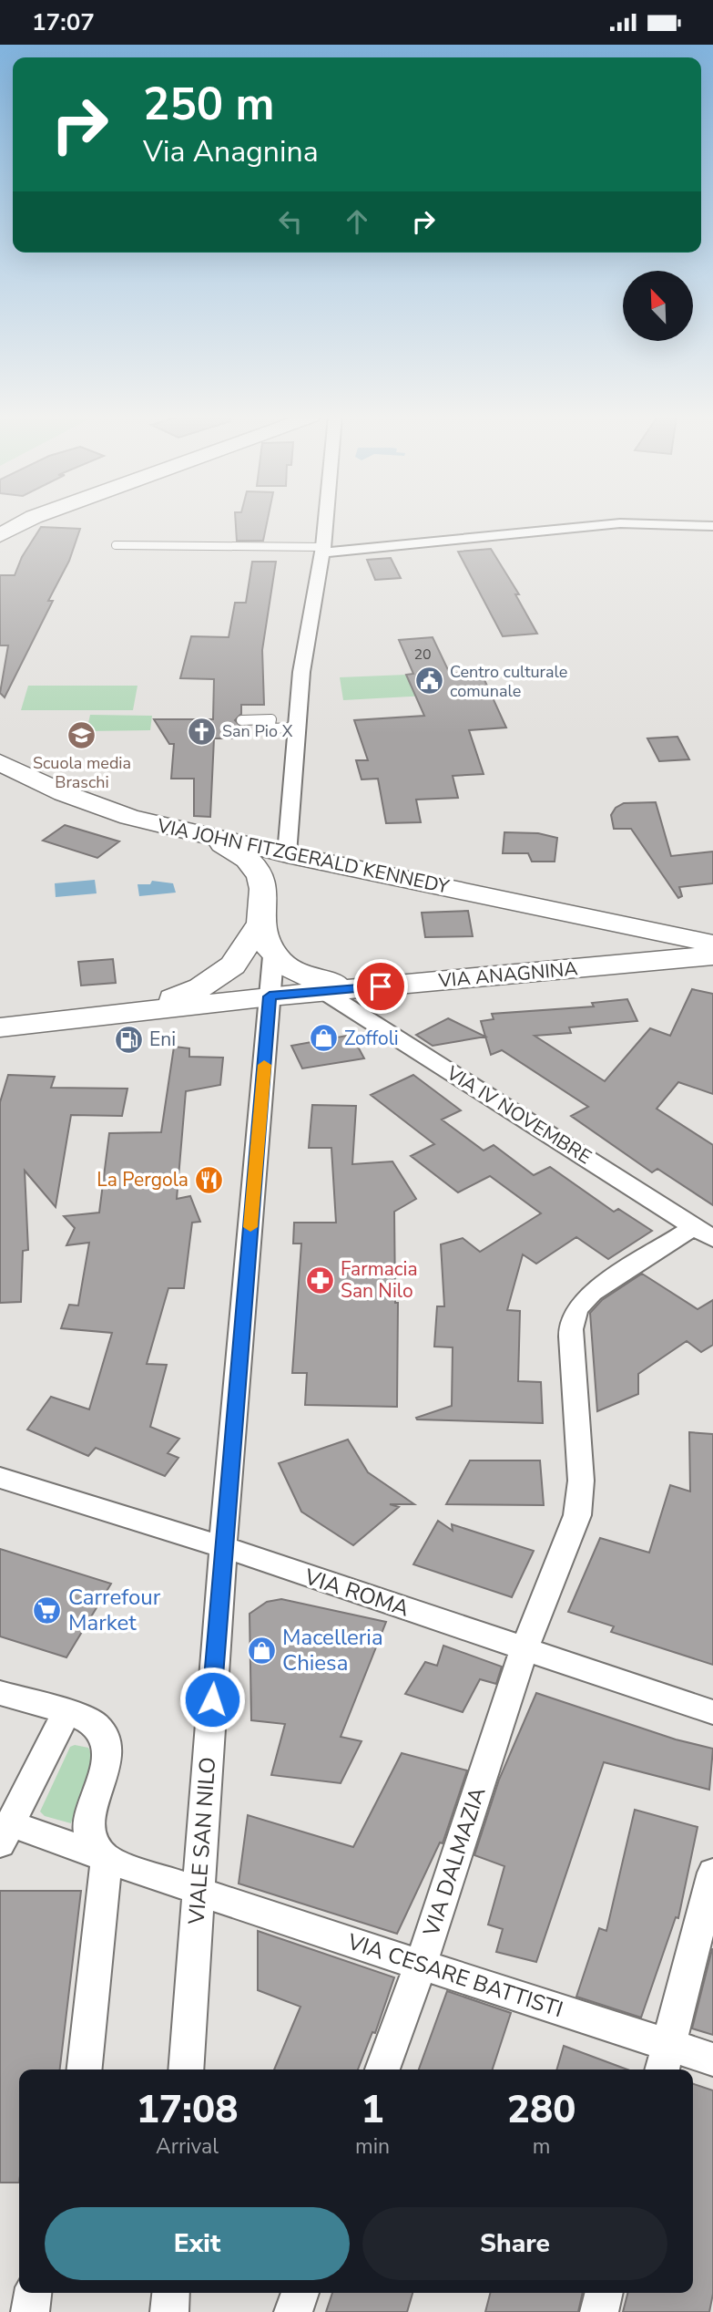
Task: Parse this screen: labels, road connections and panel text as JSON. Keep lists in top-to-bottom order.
{
  "streets": {
    "main road": ["VIA JOHN FITZGERALD KENNEDY", "VIA ANAGNINA"],
    "street": [
      "VIA IV NOVEMBRE",
      "VIA ROMA",
      "VIALE SAN NILO",
      "VIA DALMAZIA",
      "VIA CESARE BATTISTI"
    ]
  },
  "crossings": [
    ["VIA JOHN FITZGERALD KENNEDY", "VIA ANAGNINA"],
    ["VIA ANAGNINA", "VIA IV NOVEMBRE"],
    ["VIA ANAGNINA", "VIALE SAN NILO"],
    ["VIA IV NOVEMBRE", "VIA DALMAZIA"],
    ["VIA ROMA", "VIALE SAN NILO"],
    ["VIA ROMA", "VIA DALMAZIA"],
    ["VIALE SAN NILO", "VIA CESARE BATTISTI"],
    ["VIA DALMAZIA", "VIA CESARE BATTISTI"]
  ],
  "places": {
    "public building": ["Centro culturale comunale"],
    "church": ["San Pio X"],
    "school or university": ["Scuola media Braschi"],
    "shop": ["Zoffoli", "Macelleria Chiesa"],
    "fuel station": ["Eni"],
    "restaurant": ["La Pergola"],
    "pharmacy": ["Farmacia San Nilo"],
    "supermarket": ["Carrefour Market"]
  },
  "house_numbers": ["20"],
  "north": "top left",
  "page": {
    "status": "17:07",
    "turn": ["250 m", "Via Anagnina"],
    "eta": [
      "17:08",
      "Arrival",
      "1",
      "min",
      "280",
      "m"
    ],
    "buttons": ["Exit", "Share"]
  }
}
